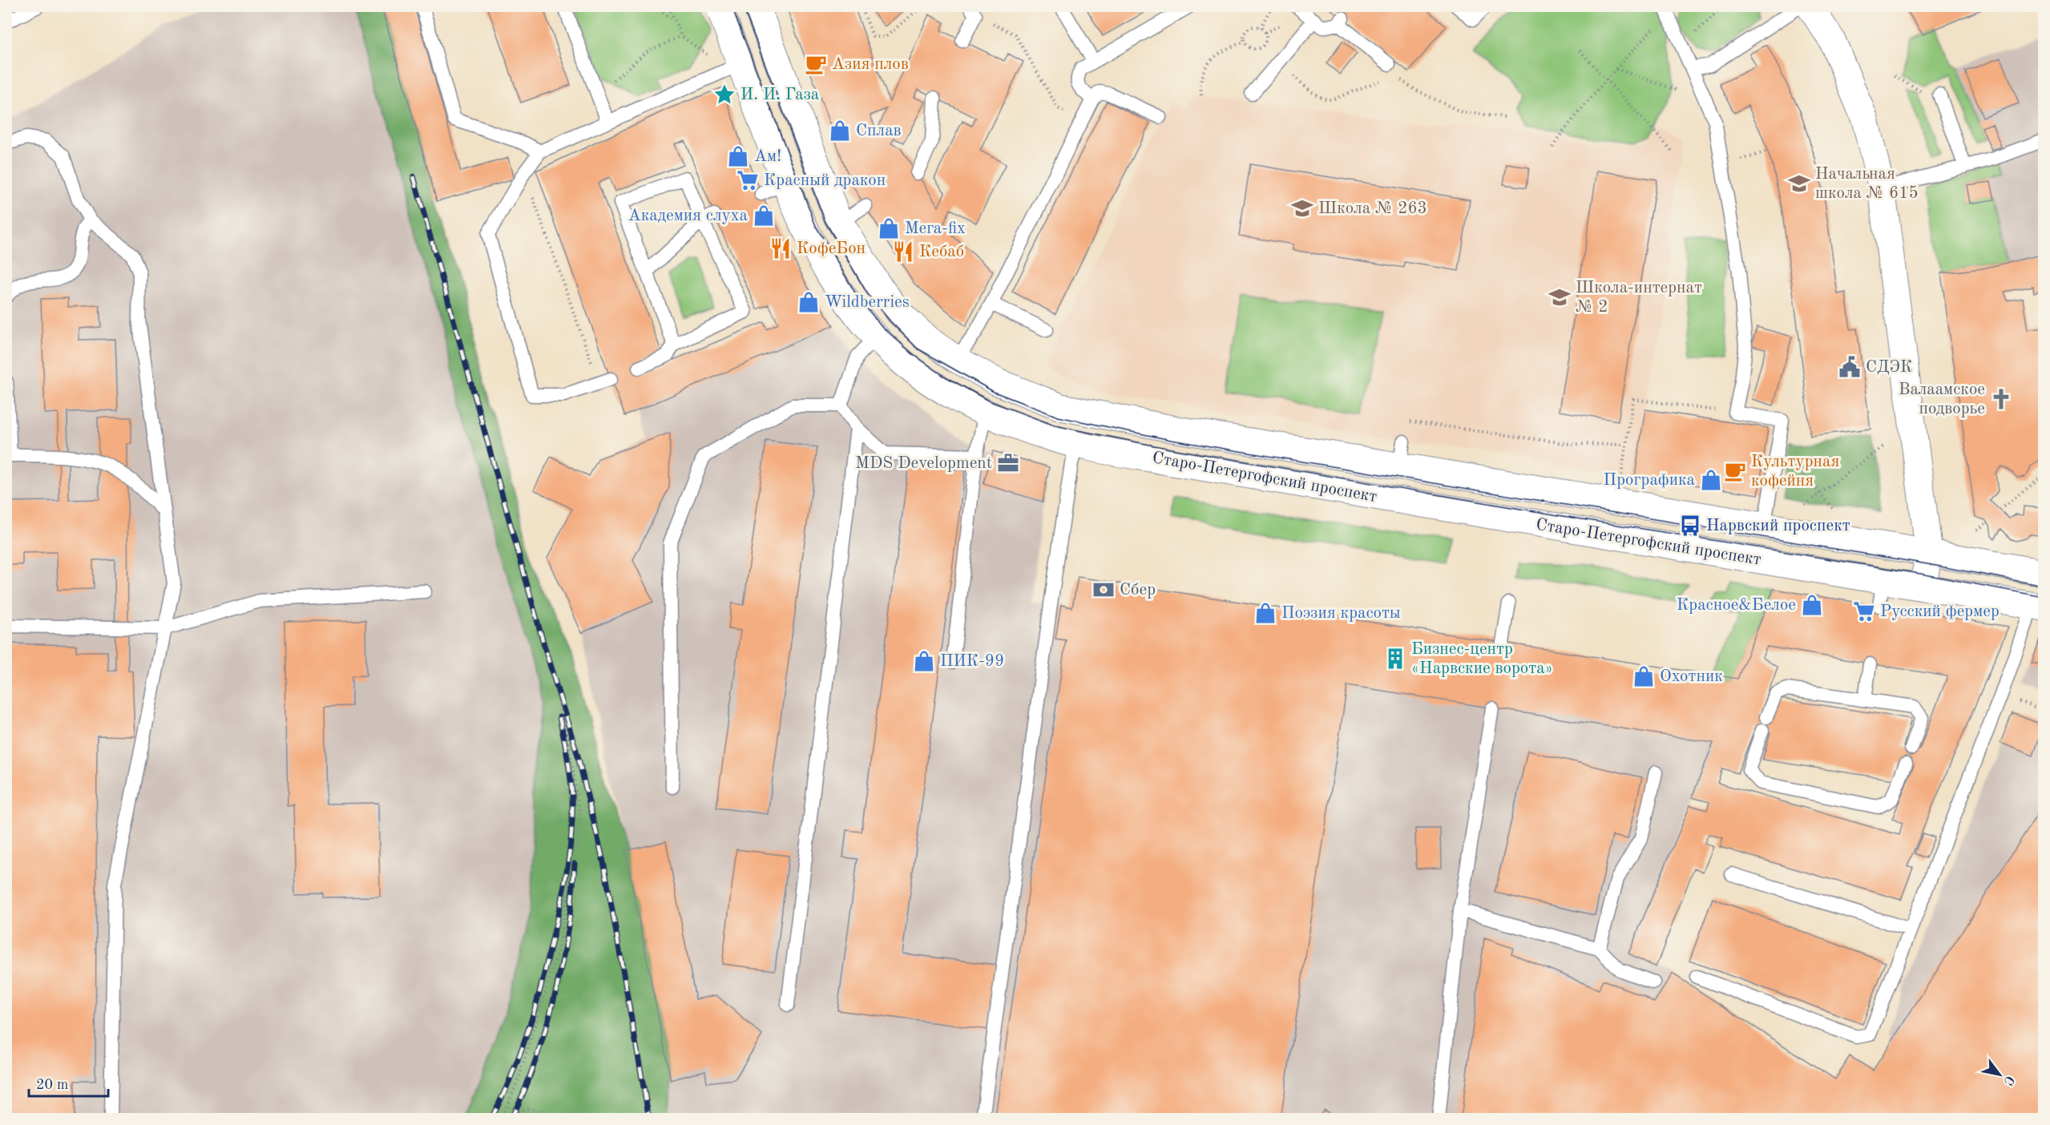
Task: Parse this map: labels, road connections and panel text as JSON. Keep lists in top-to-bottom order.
{
  "streets": {
    "main road": ["Старо-Петергофский проспект"]
  },
  "places": {
    "cafe": ["Азия плов", "Культурная кофейня"],
    "place": ["И. И. Газа"],
    "shop": [
      "Сплав",
      "Ам!",
      "Академия слуха",
      "Мега-fix",
      "Wildberries",
      "Прографика",
      "Красное&Белое",
      "Поэзия красоты",
      "ПИК-99",
      "Охотник"
    ],
    "supermarket": ["Красный дракон", "Русский фермер"],
    "school or university": ["Начальная школа № 615", "Школа № 263", "Школа-интернат № 2"],
    "restaurant": ["КофеБон", "Кебаб"],
    "public building": ["СДЭК"],
    "church": ["Валаамское подворье"],
    "office": ["MDS Development"],
    "bus stop": ["Нарвский проспект"],
    "bank": ["Сбер"],
    "building": ["Бизнес-центр «Нарвские ворота»"]
  },
  "scale_bar": "20 m",
  "north": "bottom right"
}
